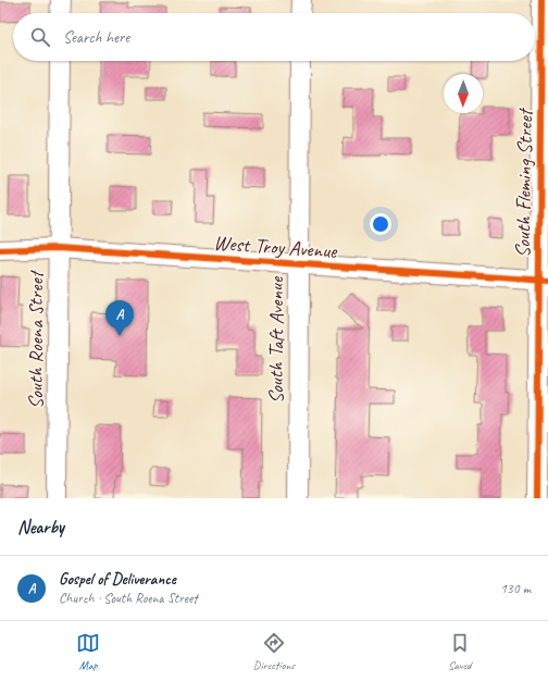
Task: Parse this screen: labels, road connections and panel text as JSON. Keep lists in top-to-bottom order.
{
  "streets": {
    "street": [
      "South Fleming Street",
      "West Troy Avenue",
      "South Roena Street",
      "South Taft Avenue"
    ]
  },
  "crossings": [
    ["South Fleming Street", "West Troy Avenue"],
    ["West Troy Avenue", "South Roena Street"],
    ["West Troy Avenue", "South Taft Avenue"]
  ],
  "north": "bottom",
  "page": {
    "search": "Search here",
    "pins": "A",
    "heading": "Nearby",
    "list": [
      {
        "mark": "A",
        "name": "Gospel of Deliverance",
        "note": "Church · South Roena Street",
        "value": "130 m"
      }
    ],
    "nav": ["Map", "Directions", "Saved"]
  }
}
